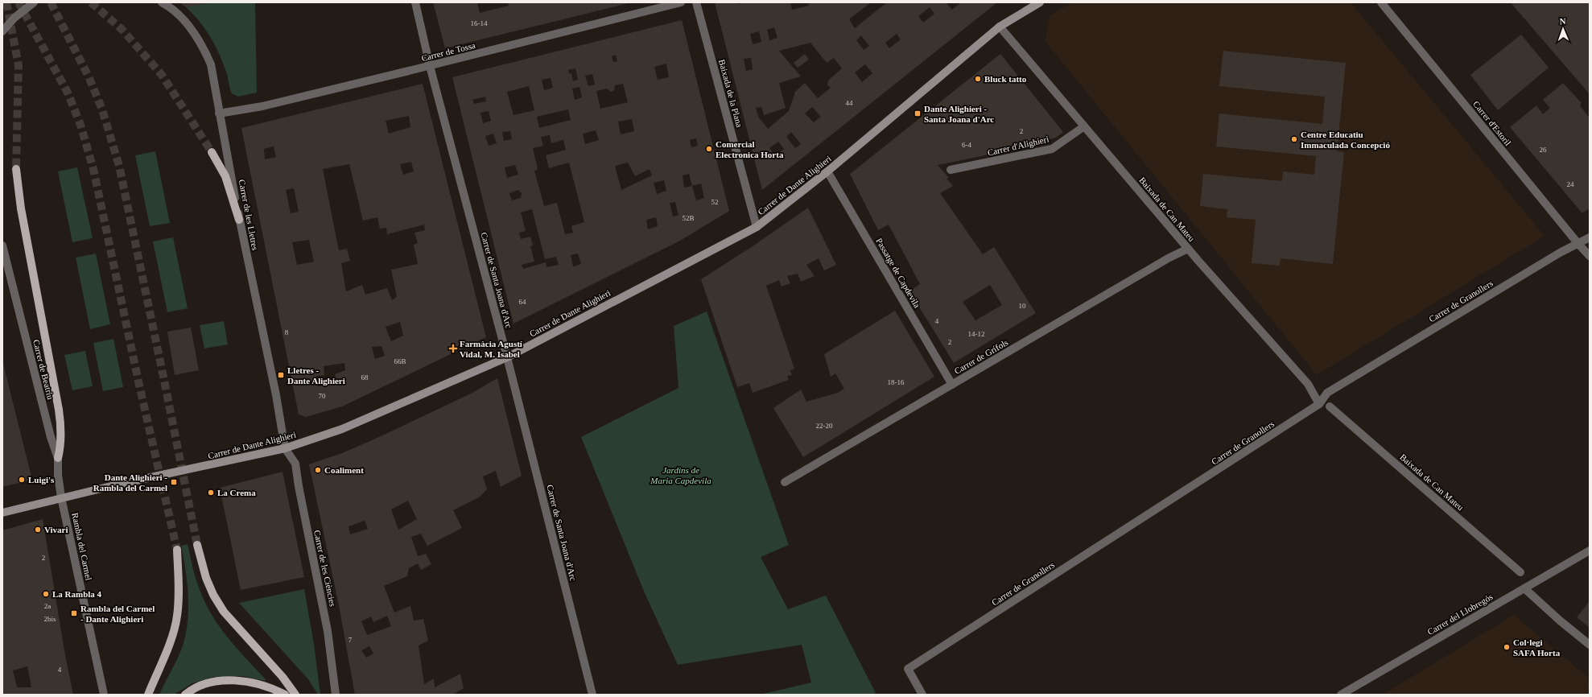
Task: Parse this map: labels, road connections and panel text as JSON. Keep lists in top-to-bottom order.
{
  "streets": {
    "street": [
      "Carrer de Tossa",
      "Baixada de la Plana",
      "Carrer d'Estoril",
      "Carrer d'Alighieri",
      "Carrer de Dante Alighieri",
      "Baixada de Can Mateu",
      "Carrer de les Lletres",
      "Passatge de Capdevila",
      "Carrer de Santa Joana d'Arc",
      "Carrer de Granollers",
      "Carrer de Grífols",
      "Carrer de Beatriu",
      "Rambla del Carmel",
      "Carrer de les Ciències",
      "Carrer del Llobregós"
    ]
  },
  "crossings": [
    ["Carrer de Tossa", "Carrer de les Lletres"],
    ["Carrer de Tossa", "Carrer de Santa Joana d'Arc"],
    ["Baixada de la Plana", "Carrer de Dante Alighieri"],
    ["Carrer d'Estoril", "Carrer de Granollers"],
    ["Carrer d'Alighieri", "Baixada de Can Mateu"],
    ["Carrer de Dante Alighieri", "Baixada de Can Mateu"],
    ["Carrer de Dante Alighieri", "Carrer de les Lletres"],
    ["Carrer de Dante Alighieri", "Passatge de Capdevila"],
    ["Carrer de Dante Alighieri", "Carrer de Santa Joana d'Arc"],
    ["Carrer de Dante Alighieri", "Carrer de Beatriu"],
    ["Carrer de Dante Alighieri", "Rambla del Carmel"],
    ["Carrer de Dante Alighieri", "Carrer de les Ciències"],
    ["Baixada de Can Mateu", "Carrer de Granollers"],
    ["Baixada de Can Mateu", "Carrer de Grífols"],
    ["Carrer de les Lletres", "Carrer de les Ciències"],
    ["Passatge de Capdevila", "Carrer de Grífols"],
    ["Carrer de Beatriu", "Rambla del Carmel"]
  ],
  "parks": ["Jardins de Maria Capdevila"],
  "places": {
    "other": [
      "Bluck tatto",
      "Centre Educatiu Immaculada Concepció",
      "Comercial Electronica Horta",
      "Coaliment",
      "Luigi's",
      "La Crema",
      "Vivari",
      "La Rambla 4",
      "Col·legi SAFA Horta"
    ],
    "transit": [
      "Dante Alighieri - Santa Joana d'Arc",
      "Lletres - Dante Alighieri",
      "Dante Alighieri - Rambla del Carmel",
      "Rambla del Carmel - Dante Alighieri"
    ],
    "health": ["Farmàcia Agustí Vidal, M. Isabel"]
  },
  "house_numbers": [
    "16-14",
    "44",
    "2",
    "6-4",
    "26",
    "24",
    "52",
    "52B",
    "64",
    "10",
    "4",
    "8",
    "14-12",
    "2",
    "66B",
    "68",
    "18-16",
    "70",
    "22-20",
    "2",
    "2a",
    "2bis",
    "7",
    "4"
  ],
  "north": "top"
}
